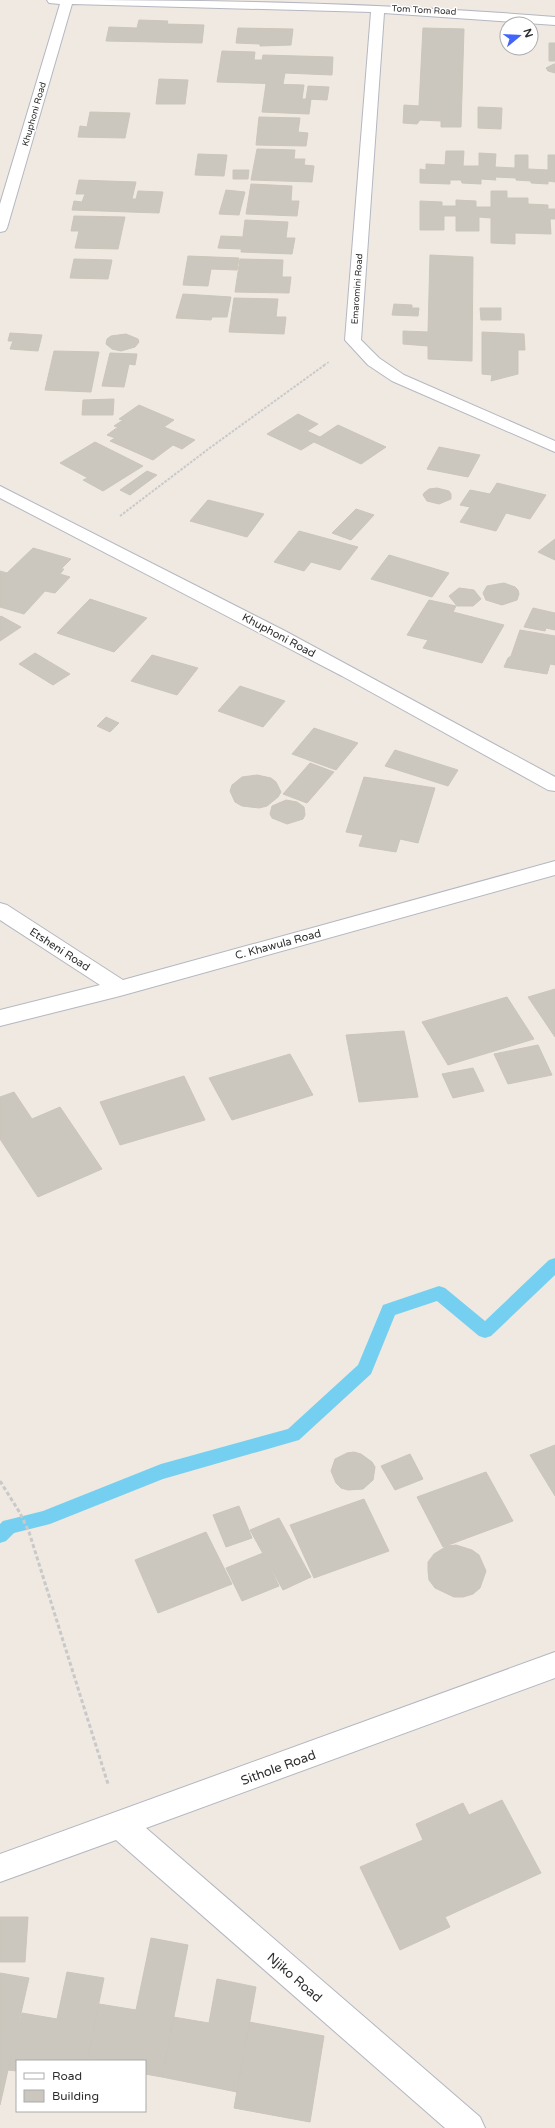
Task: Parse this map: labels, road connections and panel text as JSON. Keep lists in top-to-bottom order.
{
  "streets": {
    "street": [
      "Tom Tom Road",
      "Khuphoni Road",
      "Emaromini Road",
      "C. Khawula Road",
      "Etsheni Road",
      "Sithole Road",
      "Njiko Road"
    ]
  },
  "crossings": [
    ["Tom Tom Road", "Khuphoni Road"],
    ["Tom Tom Road", "Emaromini Road"],
    ["C. Khawula Road", "Etsheni Road"],
    ["Sithole Road", "Njiko Road"]
  ],
  "legend": ["Road", "Building"],
  "north": "right"
}
